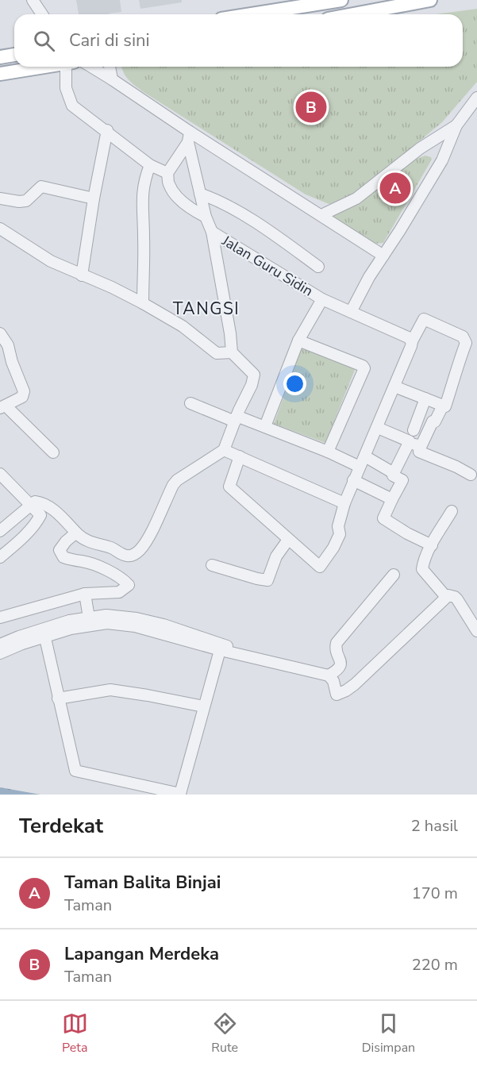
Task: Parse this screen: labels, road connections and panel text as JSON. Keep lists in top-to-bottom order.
{
  "streets": {
    "street": ["Jalan Guru Sidin"]
  },
  "districts": ["TANGSI"],
  "page": {
    "search": "Cari di sini",
    "pins": ["B", "A"],
    "heading": ["Terdekat", "2 hasil"],
    "list": [
      {
        "mark": "A",
        "name": "Taman Balita Binjai",
        "note": "Taman",
        "value": "170 m"
      },
      {
        "mark": "B",
        "name": "Lapangan Merdeka",
        "note": "Taman",
        "value": "220 m"
      }
    ],
    "nav": ["Peta", "Rute", "Disimpan"]
  }
}
